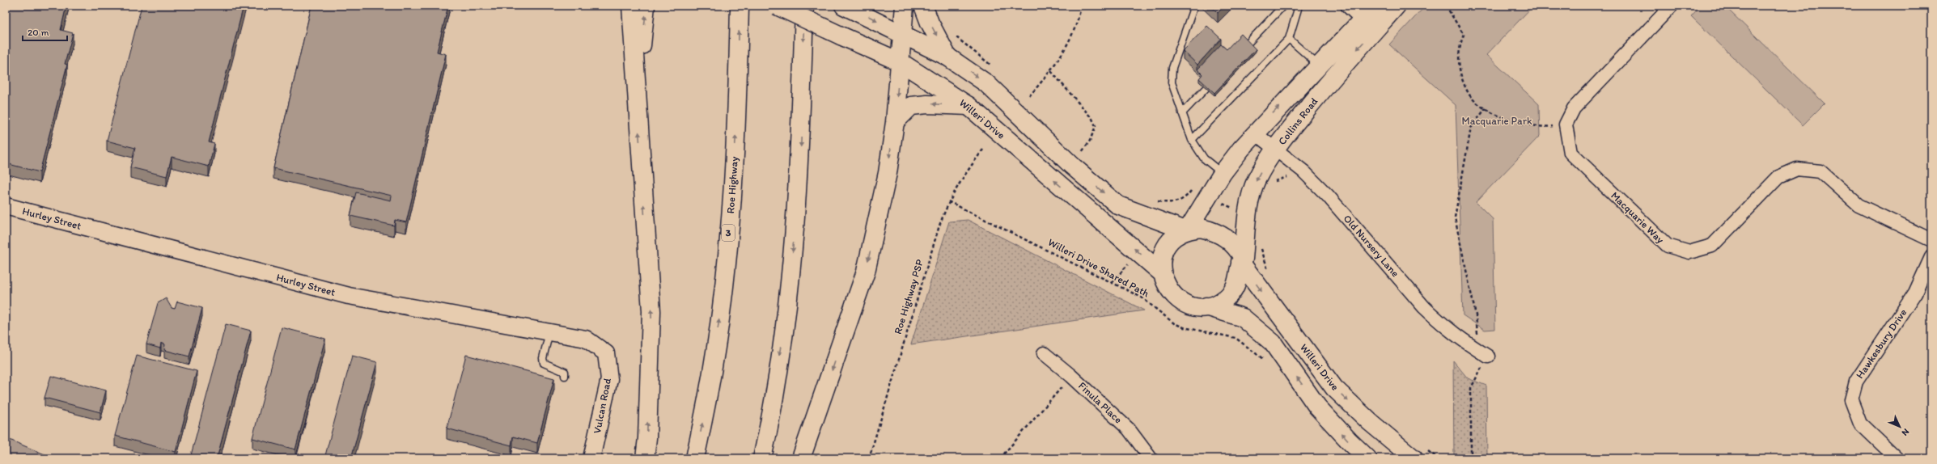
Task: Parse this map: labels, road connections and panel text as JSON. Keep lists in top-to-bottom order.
{
  "streets": {
    "main road": [
      "Willeri Drive",
      "Collins Road",
      "Roe Highway",
      "3"
    ],
    "street": [
      "Macquarie Way",
      "Hurley Street",
      "Old Nursery Lane",
      "Hawkesbury Drive",
      "Finula Place",
      "Vulcan Road"
    ],
    "path": ["Willeri Drive Shared Path", "Roe Highway PSP"]
  },
  "crossings": [
    ["Willeri Drive", "Collins Road"],
    ["Collins Road", "Old Nursery Lane"],
    ["Hurley Street", "Vulcan Road"],
    ["Willeri Drive Shared Path", "Roe Highway PSP"]
  ],
  "parks": ["Macquarie Park"],
  "scale_bar": "20 m",
  "north": "bottom right"
}
